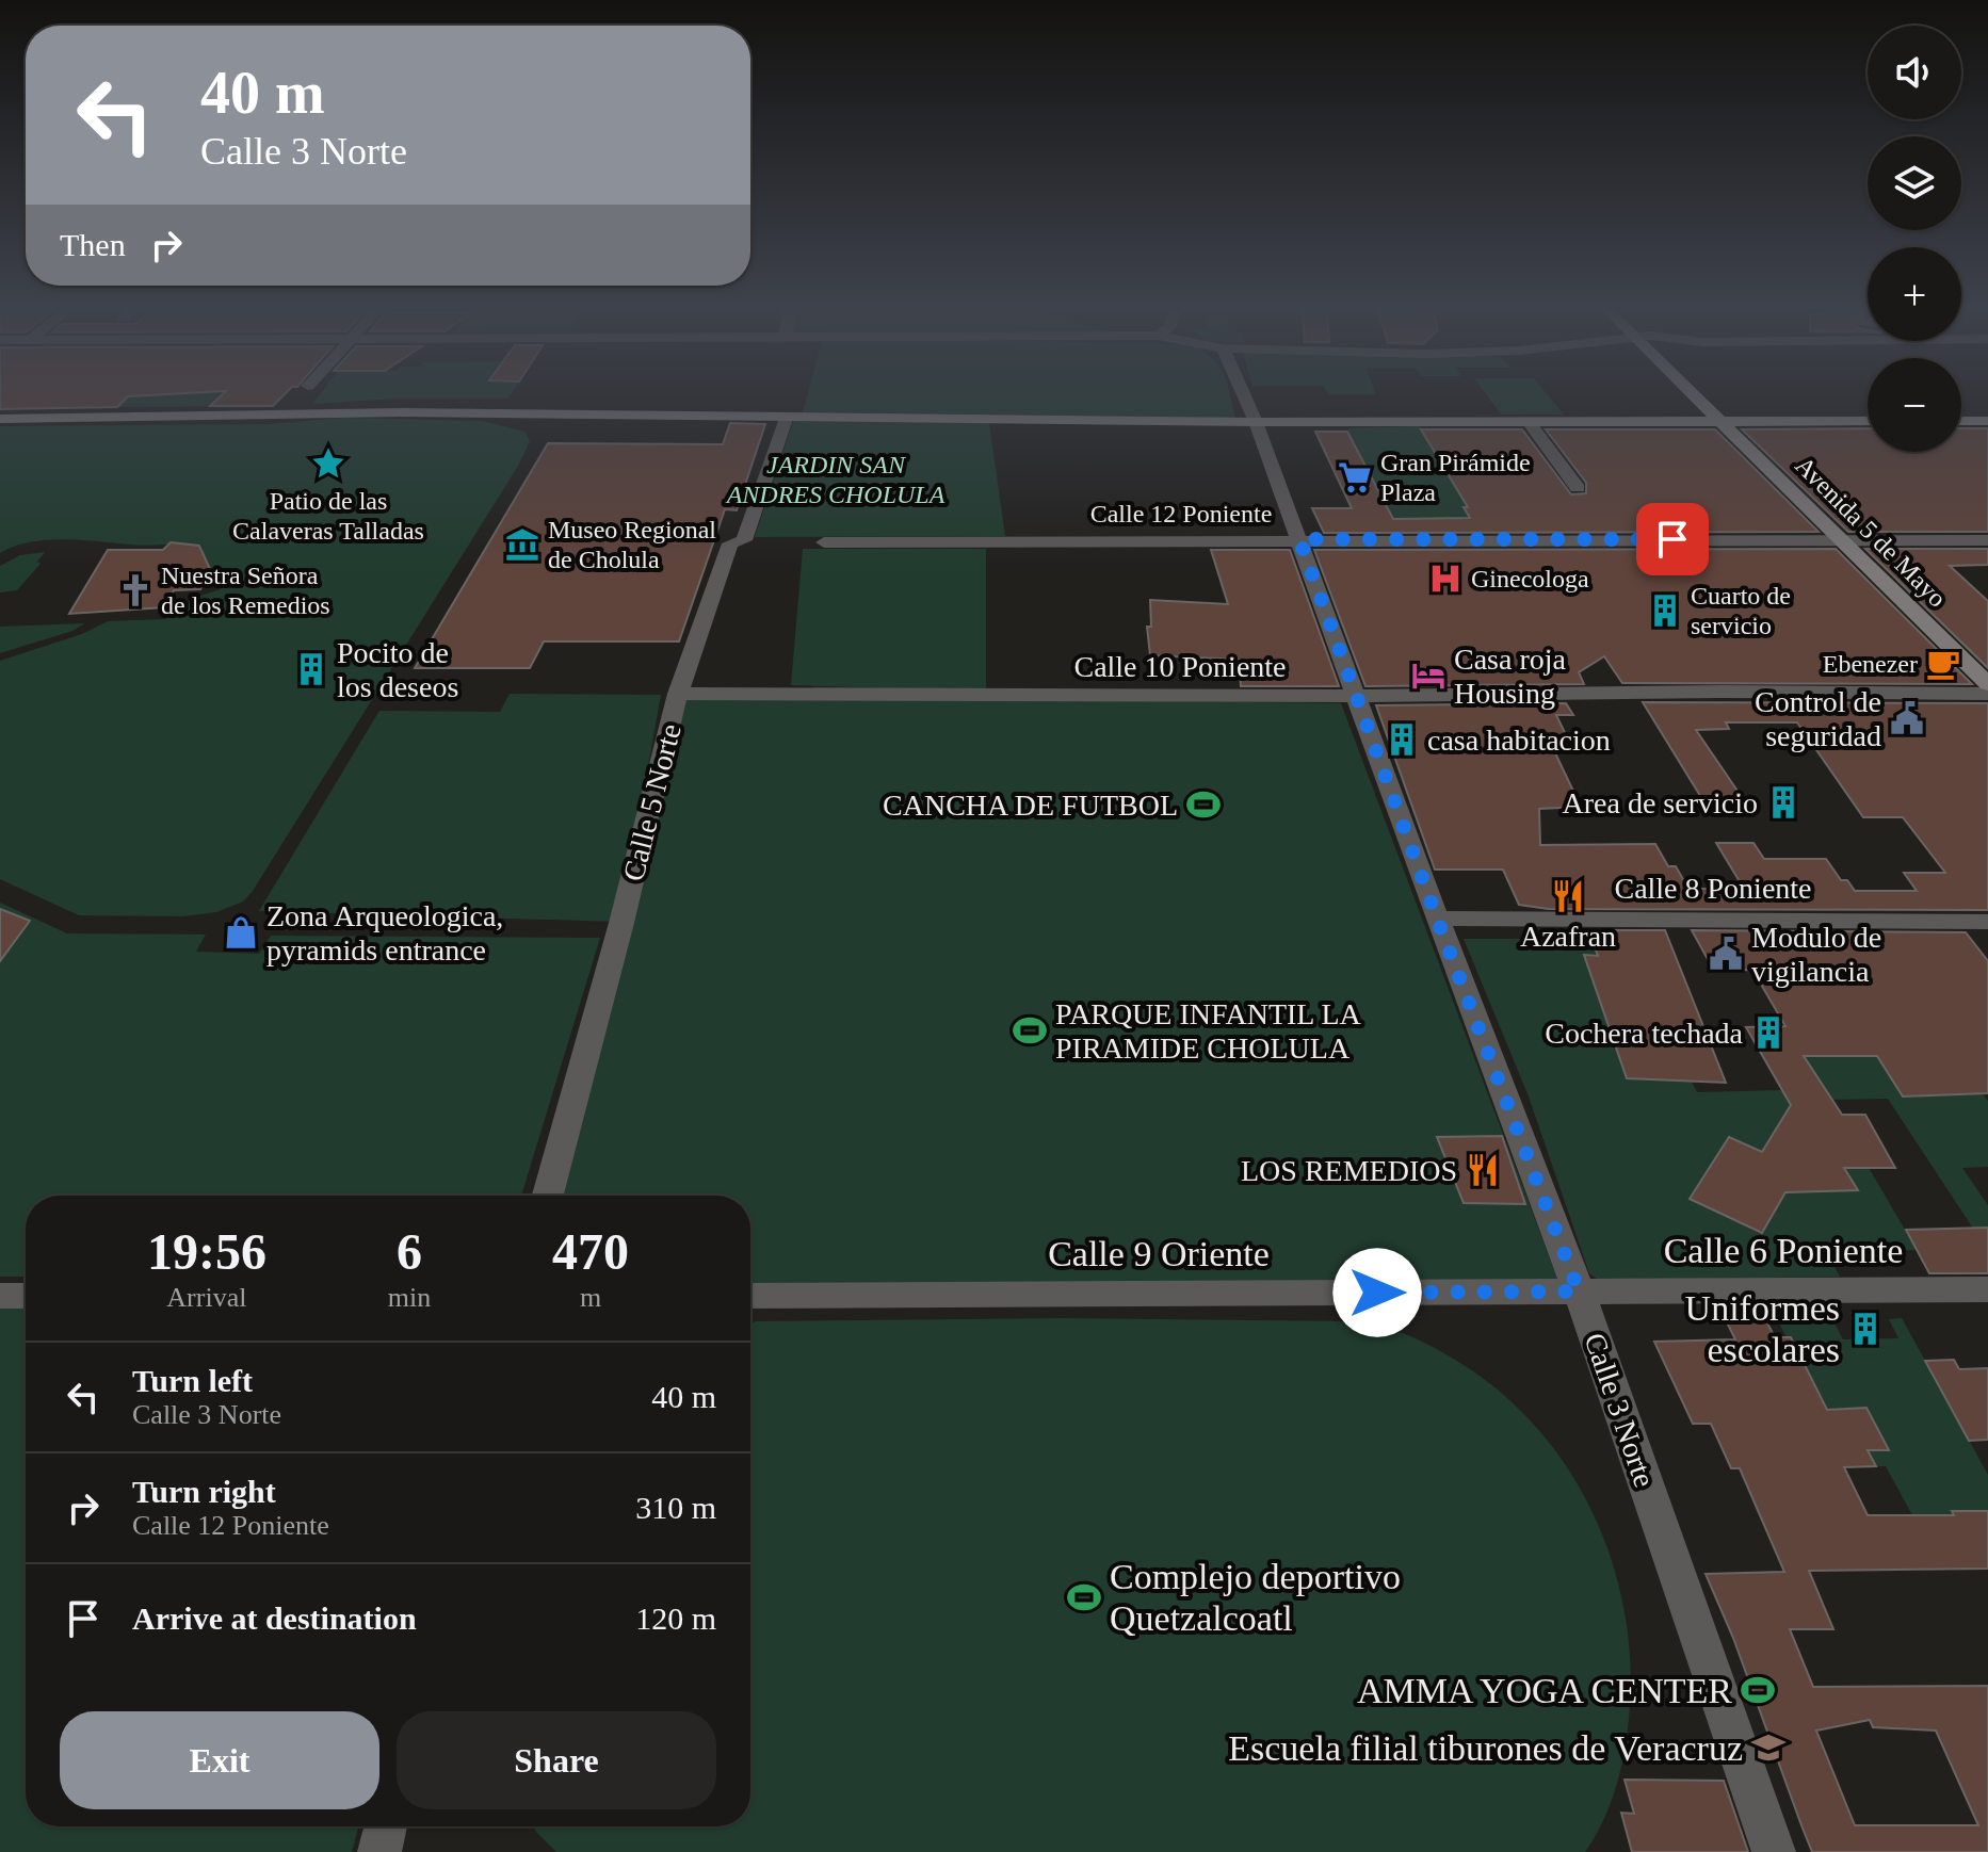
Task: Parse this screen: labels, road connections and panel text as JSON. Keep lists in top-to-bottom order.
{
  "streets": {
    "main road": ["Avenida 5 de Mayo"],
    "street": [
      "Calle 12 Poniente",
      "Calle 10 Poniente",
      "Calle 5 Norte",
      "Calle 8 Poniente",
      "Calle 6 Poniente",
      "Calle 9 Oriente",
      "Calle 3 Norte"
    ]
  },
  "crossings": [
    ["Calle 12 Poniente", "Avenida 5 de Mayo"],
    ["Calle 12 Poniente", "Calle 3 Norte"],
    ["Calle 10 Poniente", "Calle 5 Norte"],
    ["Calle 10 Poniente", "Calle 3 Norte"],
    ["Calle 8 Poniente", "Calle 3 Norte"],
    ["Calle 6 Poniente", "Calle 9 Oriente"],
    ["Calle 6 Poniente", "Calle 3 Norte"],
    ["Calle 9 Oriente", "Calle 3 Norte"]
  ],
  "parks": ["JARDIN SAN ANDRES CHOLULA"],
  "places": {
    "place": ["Patio de las Calaveras Talladas"],
    "supermarket": ["Gran Pirámide Plaza"],
    "museum": ["Museo Regional de Cholula"],
    "hospital": ["Ginecologa"],
    "church": ["Nuestra Señora de los Remedios"],
    "building": [
      "Cuarto de servicio",
      "Pocito de los deseos",
      "casa habitacion",
      "Area de servicio",
      "Cochera techada",
      "Uniformes escolares"
    ],
    "cafe": ["Ebenezer"],
    "hotel": ["Casa roja Housing"],
    "public building": ["Control de seguridad", "Modulo de vigilancia"],
    "sports": [
      "CANCHA DE FUTBOL",
      "PARQUE INFANTIL LA PIRAMIDE CHOLULA",
      "Complejo deportivo Quetzalcoatl",
      "AMMA YOGA CENTER"
    ],
    "restaurant": ["Azafran", "LOS REMEDIOS"],
    "shop": ["Zona Arqueologica, pyramids entrance"],
    "school or university": ["Escuela filial tiburones de Veracruz"]
  },
  "page": {
    "map_buttons": ["+", "−"],
    "turn": ["40 m", "Calle 3 Norte"],
    "then": "Then",
    "eta": [
      "19:56",
      "Arrival",
      "6",
      "min",
      "470",
      "m"
    ],
    "list": [
      {
        "name": "Turn left",
        "note": "Calle 3 Norte",
        "value": "40 m"
      },
      {
        "name": "Turn right",
        "note": "Calle 12 Poniente",
        "value": "310 m"
      },
      {
        "name": "Arrive at destination",
        "value": "120 m"
      }
    ],
    "buttons": ["Exit", "Share"]
  }
}
